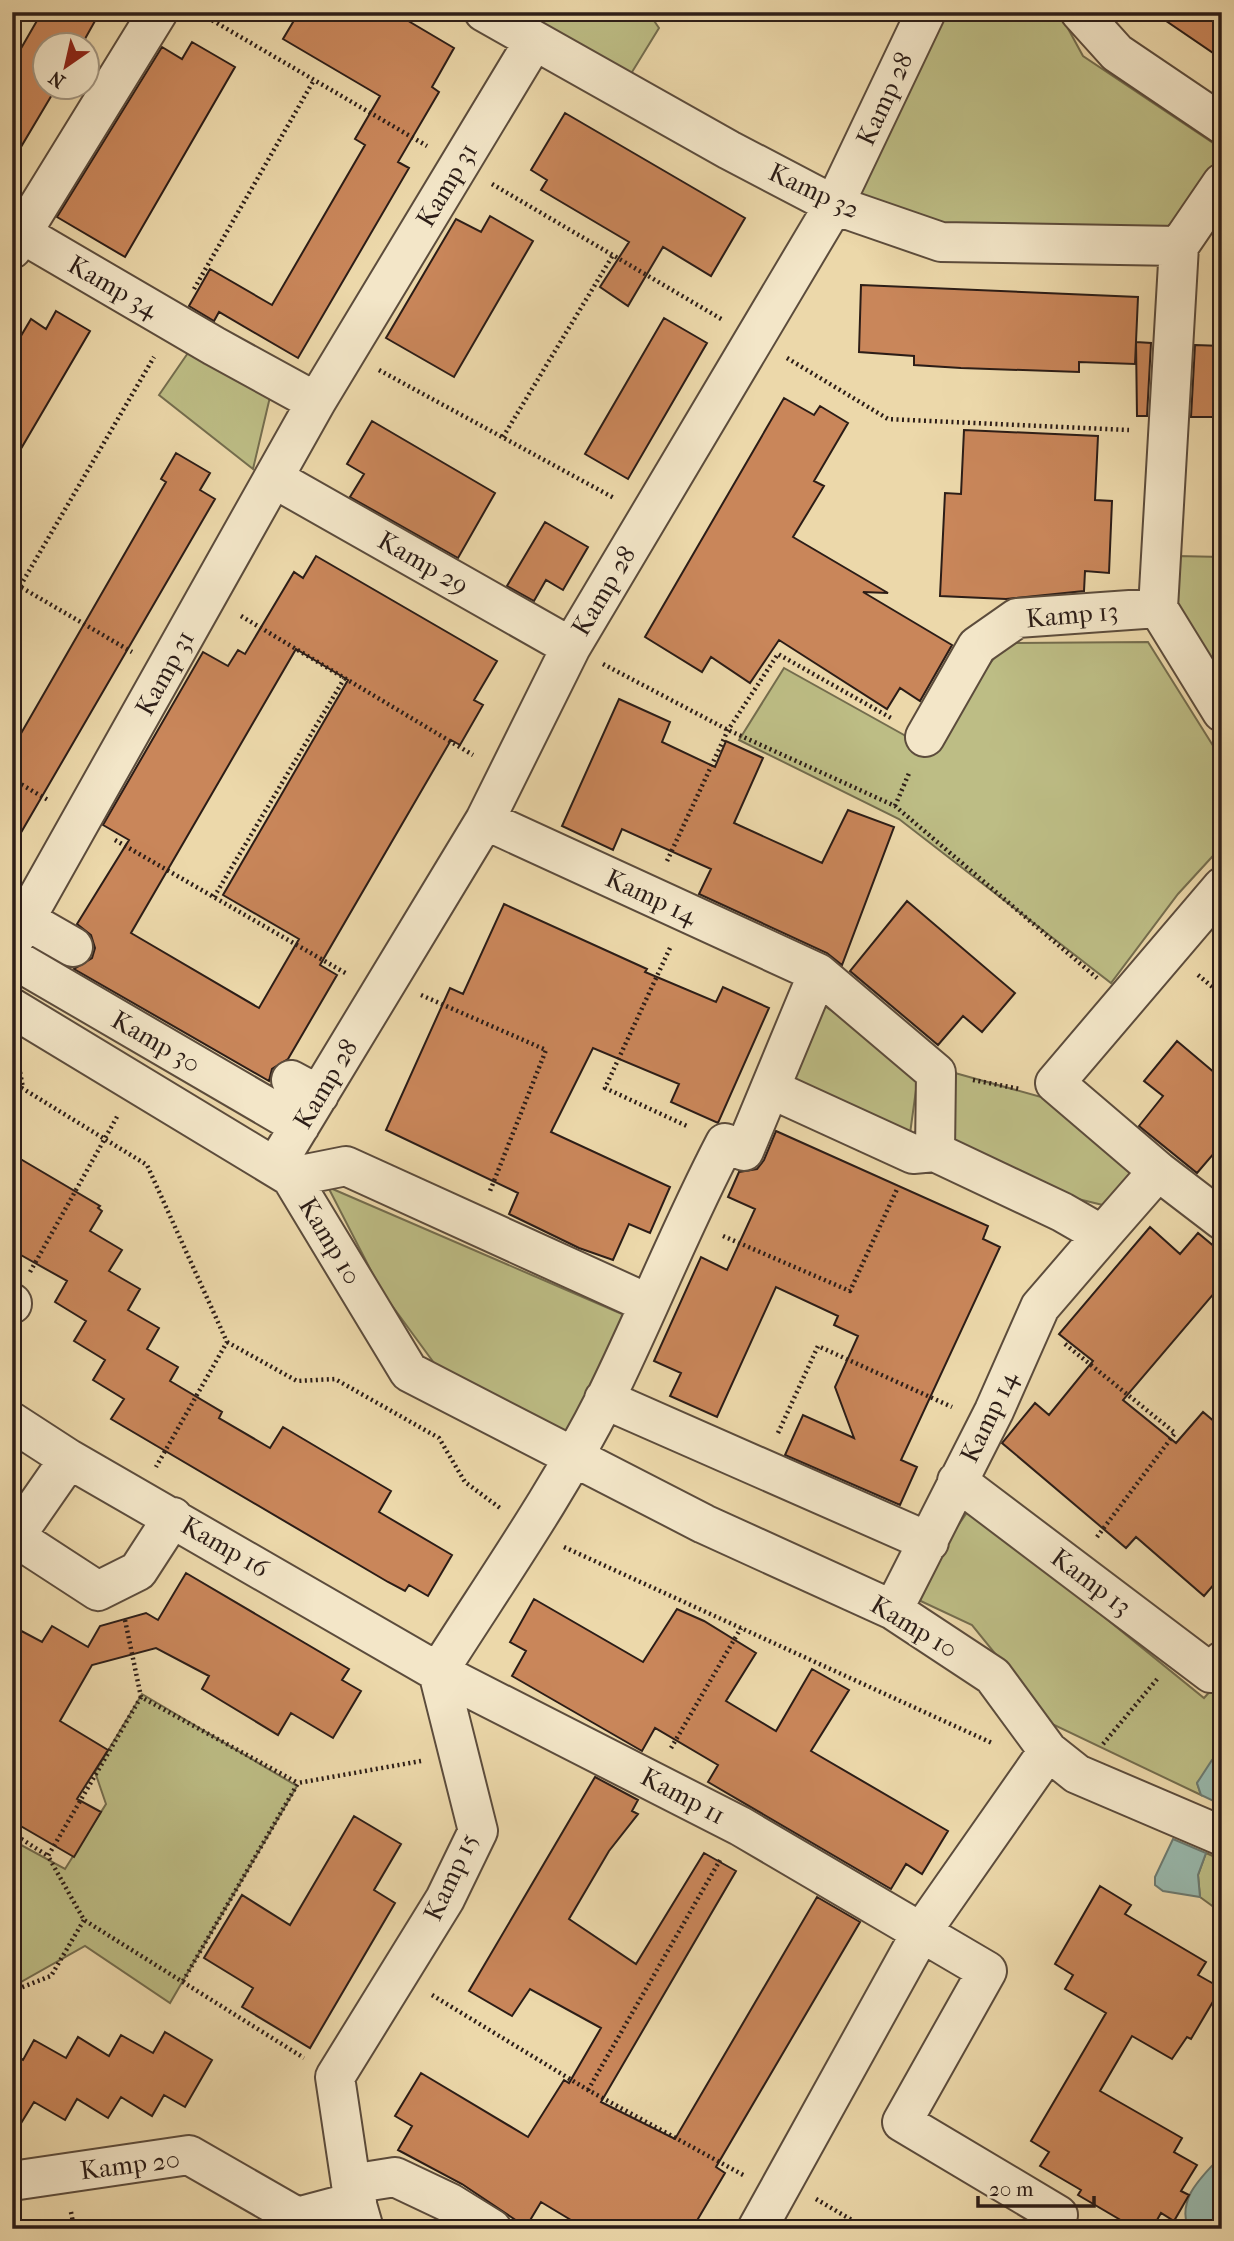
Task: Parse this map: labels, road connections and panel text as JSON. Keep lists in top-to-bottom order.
{
  "streets": {
    "street": [
      "Kamp 28",
      "Kamp 31",
      "Kamp 32",
      "Kamp 34",
      "Kamp 29",
      "Kamp 13",
      "Kamp 14",
      "Kamp 30",
      "Kamp 10",
      "Kamp 16",
      "Kamp 11",
      "Kamp 15",
      "Kamp 20"
    ]
  },
  "crossings": [
    ["Kamp 28", "Kamp 32"],
    ["Kamp 28", "Kamp 29"],
    ["Kamp 28", "Kamp 14"],
    ["Kamp 28", "Kamp 30"],
    ["Kamp 28", "Kamp 10"],
    ["Kamp 31", "Kamp 32"],
    ["Kamp 31", "Kamp 34"],
    ["Kamp 31", "Kamp 29"],
    ["Kamp 31", "Kamp 30"],
    ["Kamp 13", "Kamp 14"],
    ["Kamp 14", "Kamp 10"],
    ["Kamp 30", "Kamp 10"],
    ["Kamp 16", "Kamp 11"],
    ["Kamp 16", "Kamp 15"],
    ["Kamp 11", "Kamp 15"]
  ],
  "scale_bar": "20 m",
  "north": "bottom left"
}
